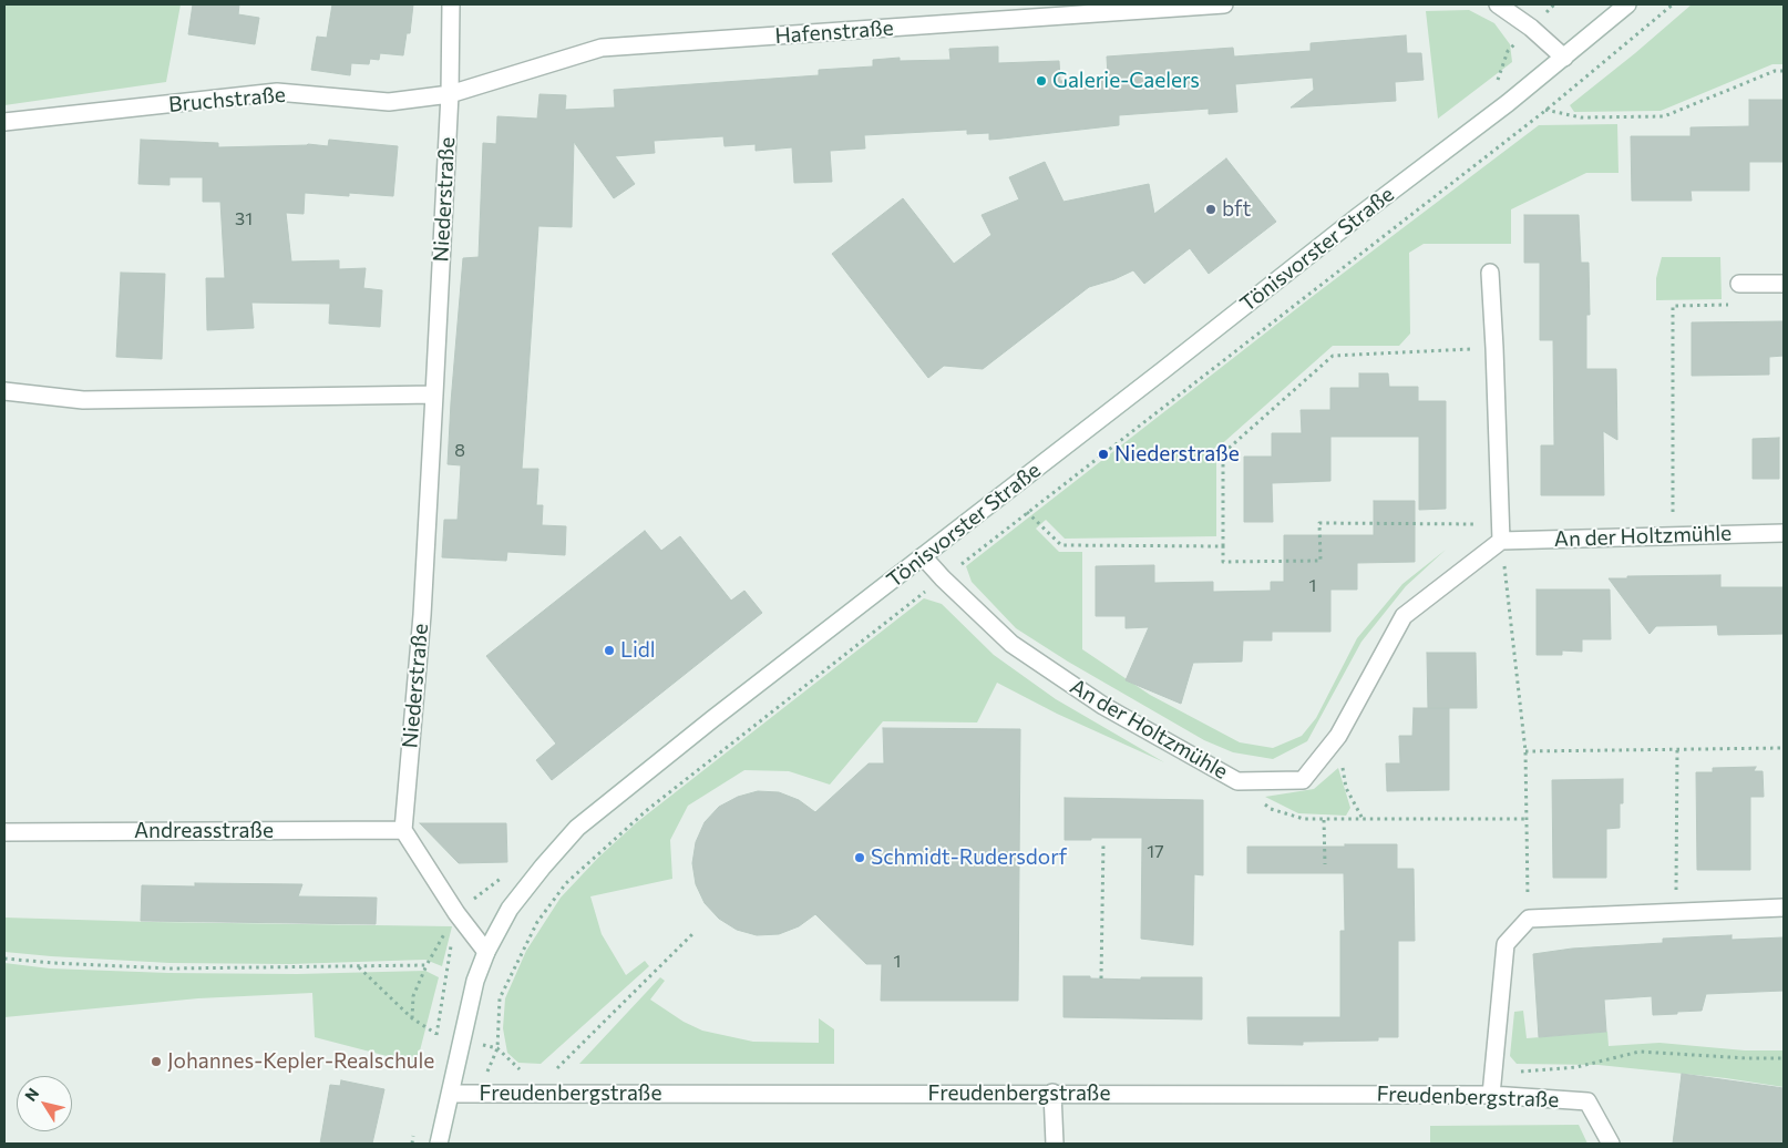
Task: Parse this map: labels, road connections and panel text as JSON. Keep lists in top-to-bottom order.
{
  "streets": {
    "street": [
      "Hafenstraße",
      "Bruchstraße",
      "Niederstraße",
      "Tönisvorster Straße",
      "An der Holtzmühle",
      "Andreasstraße",
      "Freudenbergstraße"
    ]
  },
  "crossings": [
    ["Hafenstraße", "Bruchstraße"],
    ["Hafenstraße", "Niederstraße"],
    ["Bruchstraße", "Niederstraße"],
    ["Niederstraße", "Andreasstraße"],
    ["Tönisvorster Straße", "An der Holtzmühle"],
    ["Tönisvorster Straße", "Freudenbergstraße"]
  ],
  "places": [
    "Galerie-Caelers",
    "bft",
    "Niederstraße",
    "Lidl",
    "Schmidt-Rudersdorf",
    "Johannes-Kepler-Realschule"
  ],
  "house_numbers": [
    "31",
    "8",
    "1",
    "17",
    "1"
  ],
  "north": "top left"
}
